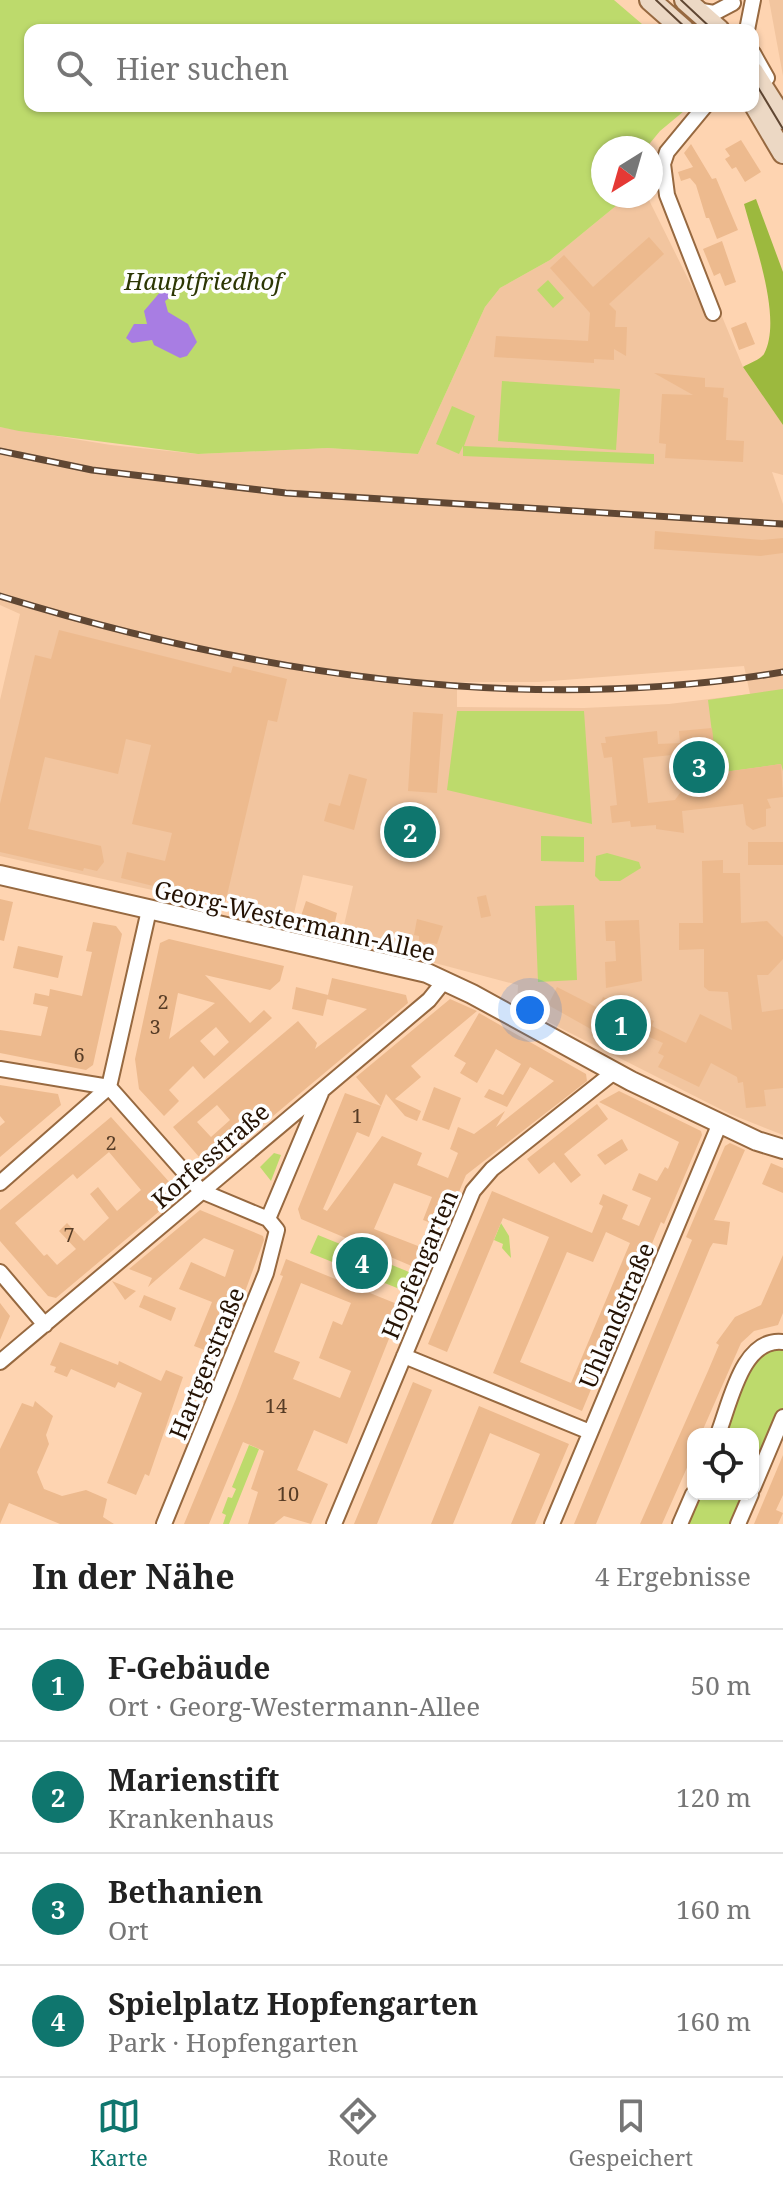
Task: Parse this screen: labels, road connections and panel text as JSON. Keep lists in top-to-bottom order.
{
  "streets": {
    "street": [
      "Georg-Westermann-Allee",
      "Korfesstraße",
      "Hopfengarten",
      "Uhlandstraße",
      "Hartgerstraße"
    ]
  },
  "crossings": [
    ["Georg-Westermann-Allee", "Korfesstraße"],
    ["Georg-Westermann-Allee", "Hopfengarten"],
    ["Georg-Westermann-Allee", "Uhlandstraße"]
  ],
  "parks": ["Hauptfriedhof"],
  "house_numbers": [
    "2",
    "3",
    "6",
    "1",
    "2",
    "7",
    "14",
    "10"
  ],
  "north": "bottom left",
  "page": {
    "search": "Hier suchen",
    "pins": [
      "3",
      "2",
      "1",
      "4"
    ],
    "heading": ["In der Nähe", "4 Ergebnisse"],
    "list": [
      {
        "mark": "1",
        "name": "F-Gebäude",
        "note": "Ort · Georg-Westermann-Allee",
        "value": "50 m"
      },
      {
        "mark": "2",
        "name": "Marienstift",
        "note": "Krankenhaus",
        "value": "120 m"
      },
      {
        "mark": "3",
        "name": "Bethanien",
        "note": "Ort",
        "value": "160 m"
      },
      {
        "mark": "4",
        "name": "Spielplatz Hopfengarten",
        "note": "Park · Hopfengarten",
        "value": "160 m"
      }
    ],
    "nav": ["Karte", "Route", "Gespeichert"]
  }
}
